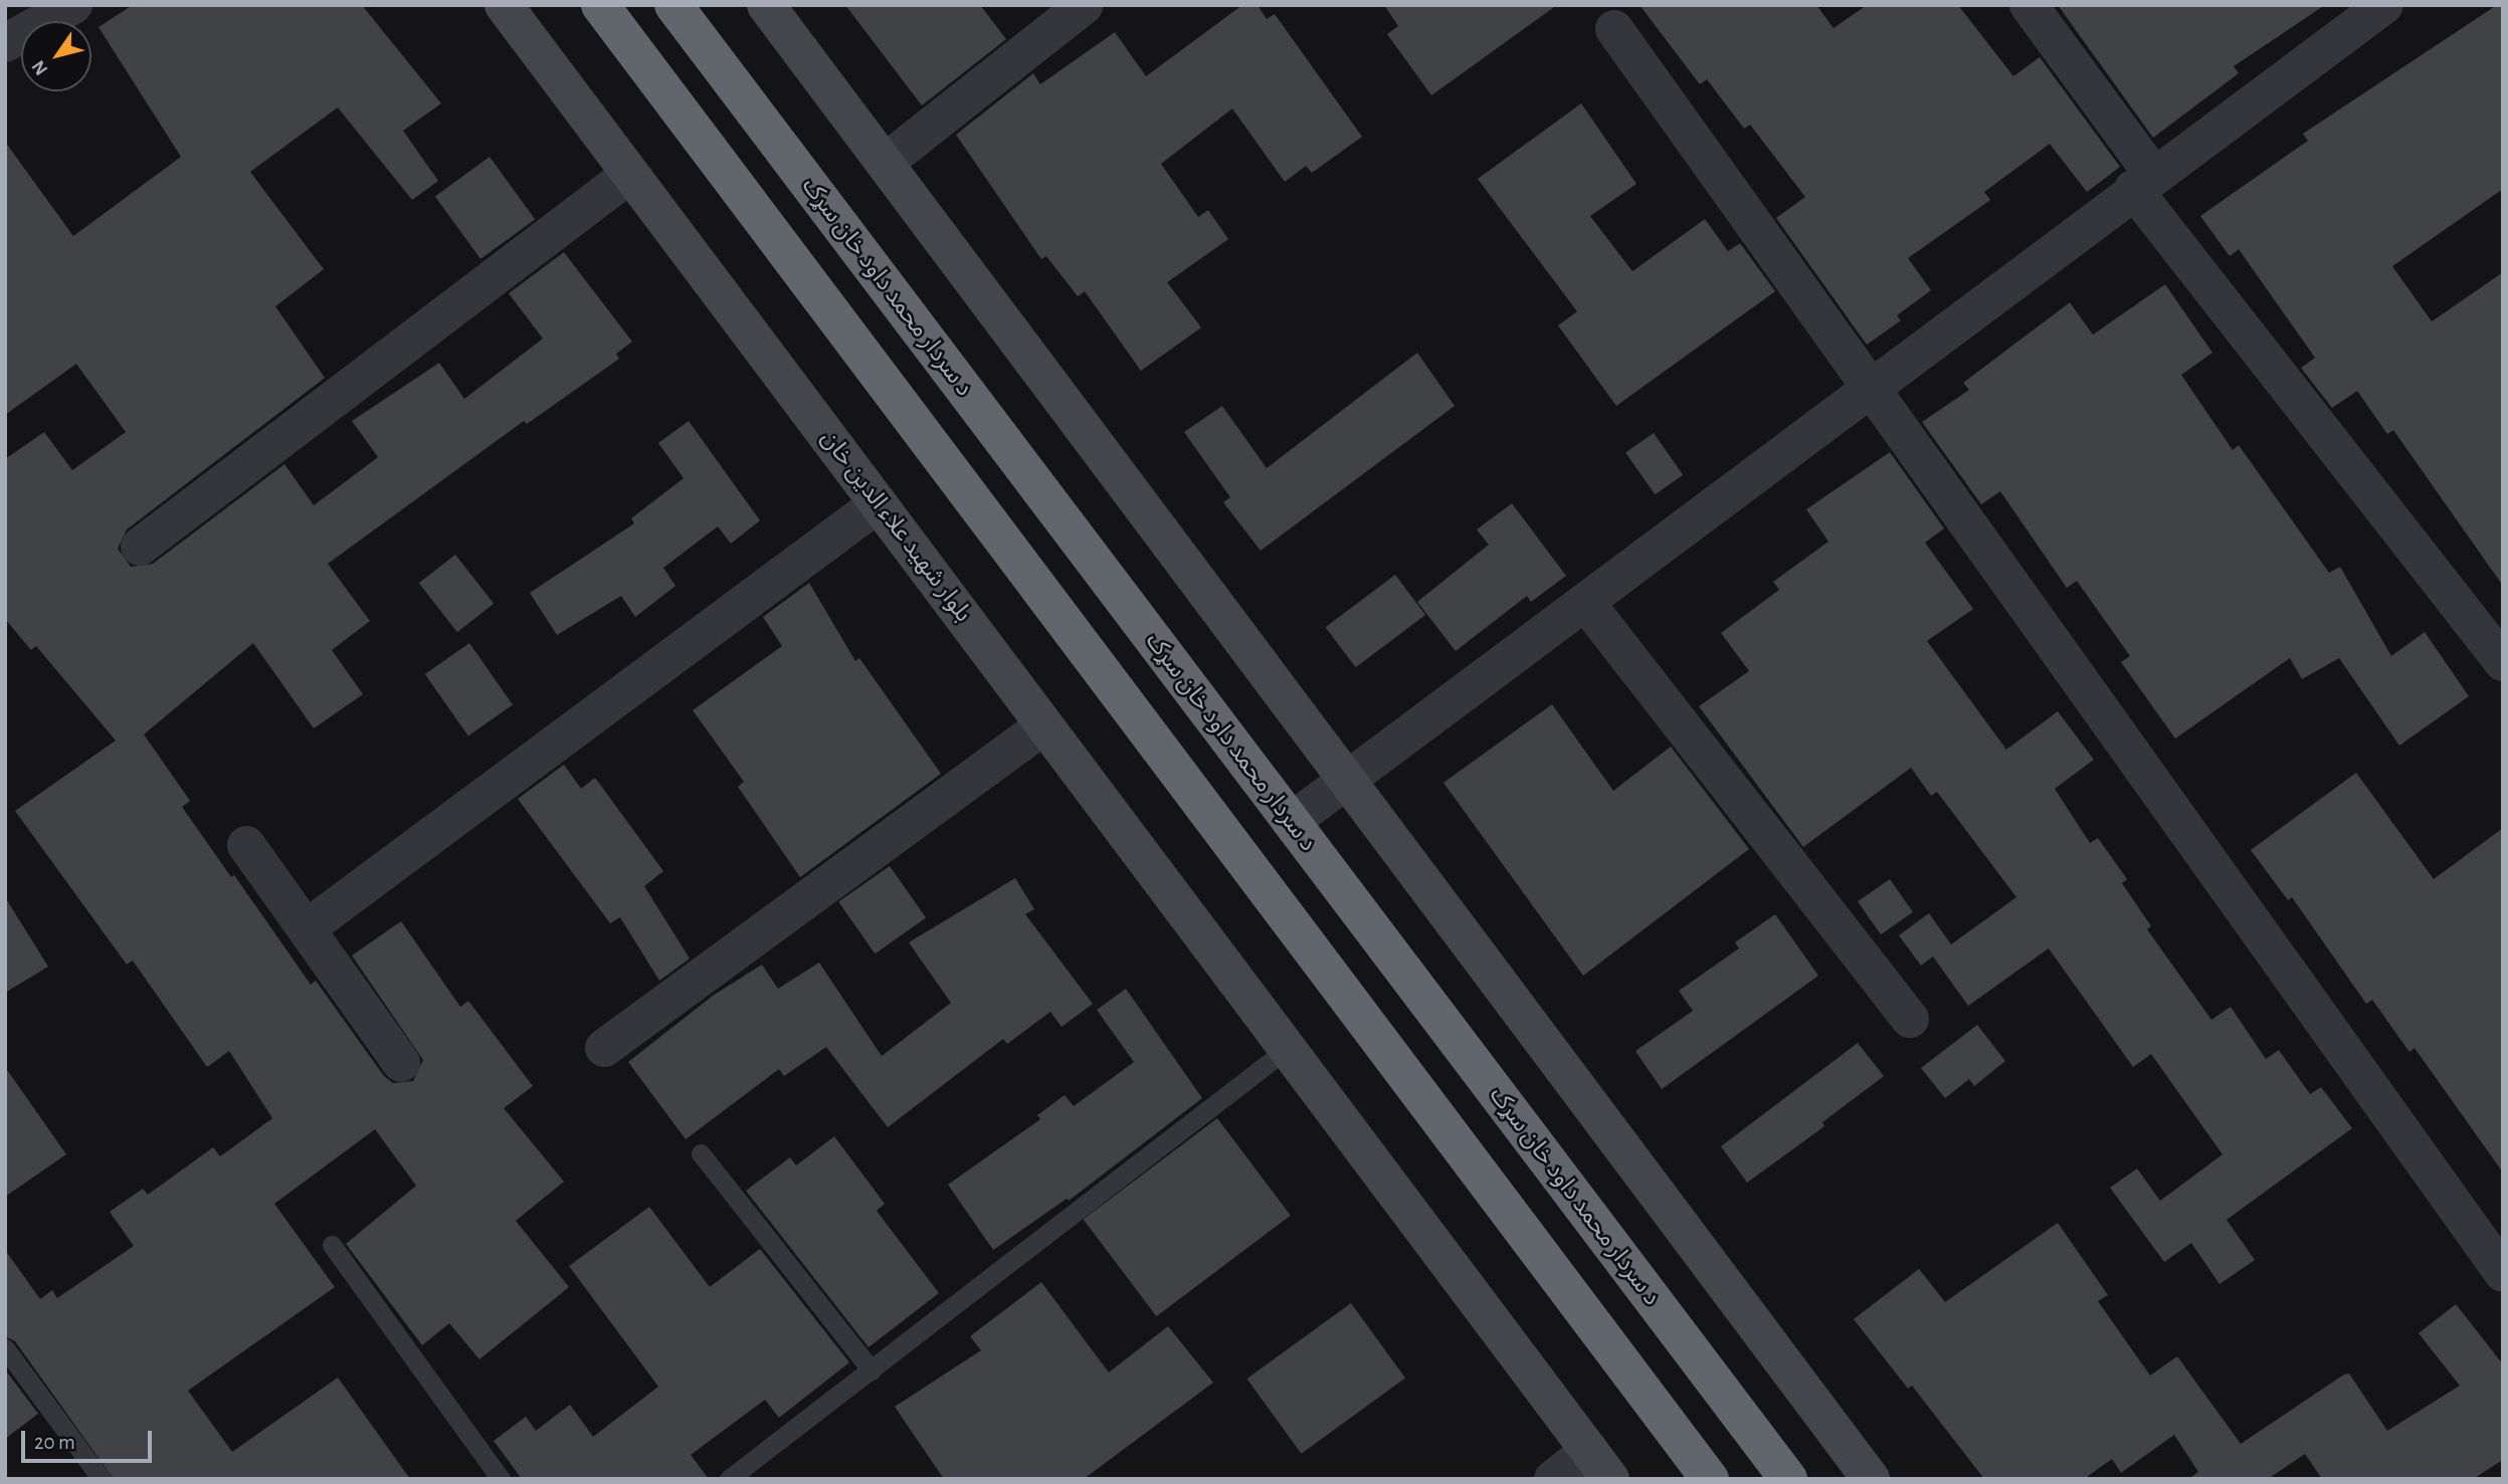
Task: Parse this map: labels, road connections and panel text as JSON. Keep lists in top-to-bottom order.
{
  "streets": {
    "highway": ["د سردار محمد داود خان سړک"],
    "street": ["بلوار شهید علاء الدین خان"]
  },
  "scale_bar": "20 m",
  "north": "bottom left"
}
